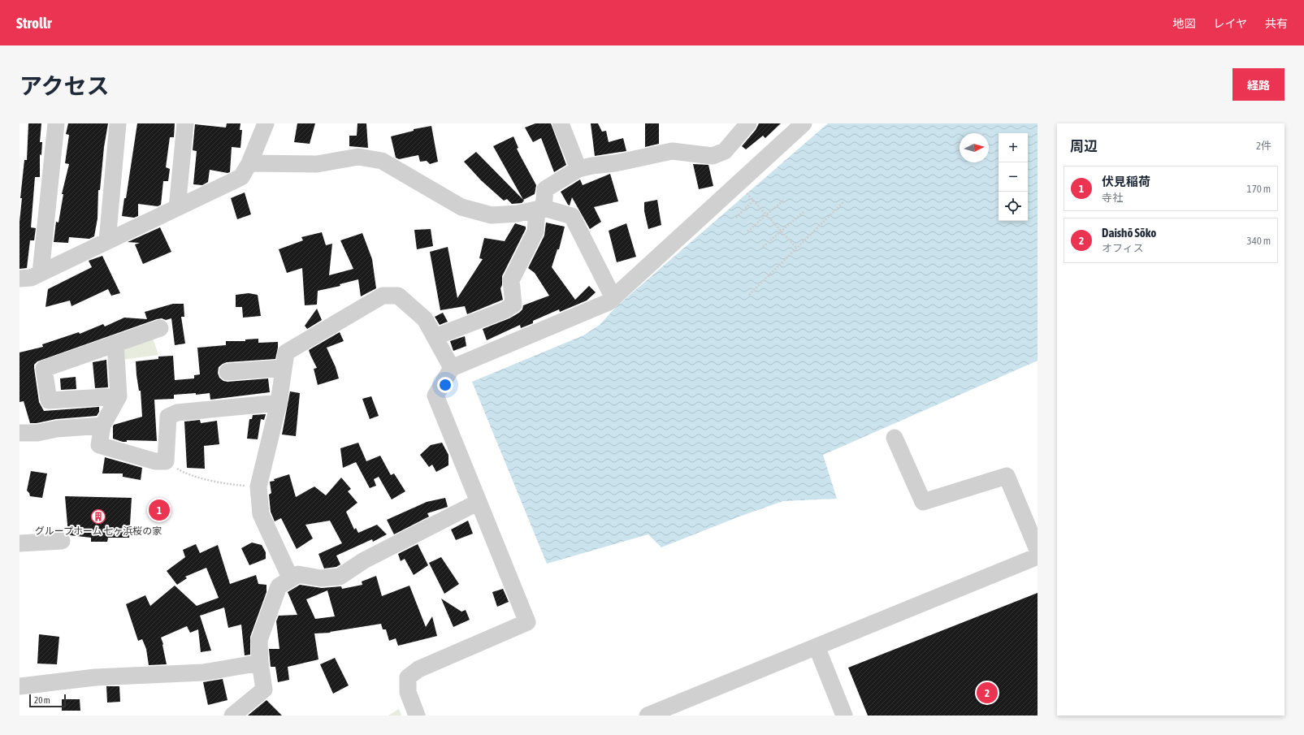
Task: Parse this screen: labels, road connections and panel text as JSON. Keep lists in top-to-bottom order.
{
  "places": {
    "building": ["グループホーム 七ヶ浜桜の家"]
  },
  "scale_bar": "20 m",
  "north": "right",
  "page": {
    "header": "Strollr",
    "nav": ["地図", "レイヤ", "共有"],
    "title": "アクセス",
    "buttons": "経路",
    "heading": ["周辺", "2件"],
    "map_buttons": ["+", "−"],
    "list": [
      {
        "mark": "1",
        "name": "伏見稲荷",
        "note": "寺社",
        "value": "170 m"
      },
      {
        "mark": "2",
        "name": "Daishō Sōko",
        "note": "オフィス",
        "value": "340 m"
      }
    ],
    "pins": ["1", "2"],
    "scale": "20 m"
  }
}
